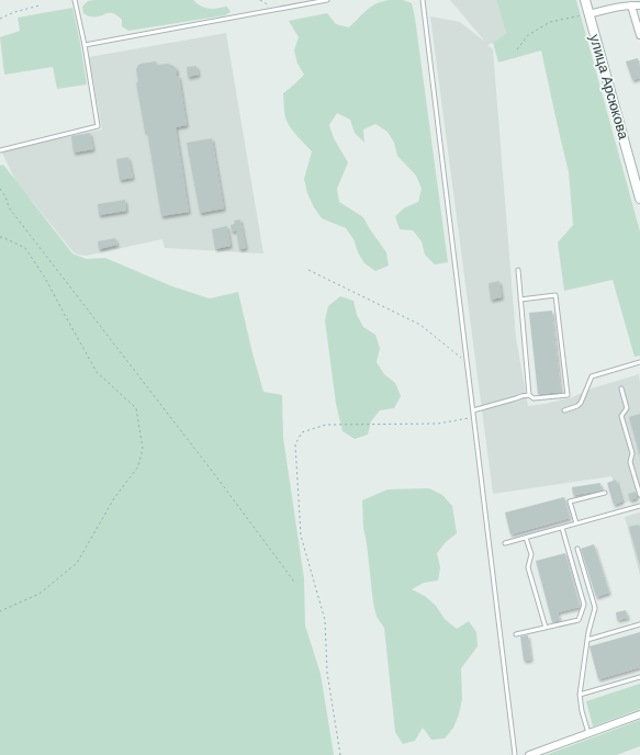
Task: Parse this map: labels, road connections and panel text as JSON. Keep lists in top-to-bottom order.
{
  "streets": {
    "street": ["улица Арсюкова"]
  }
}
